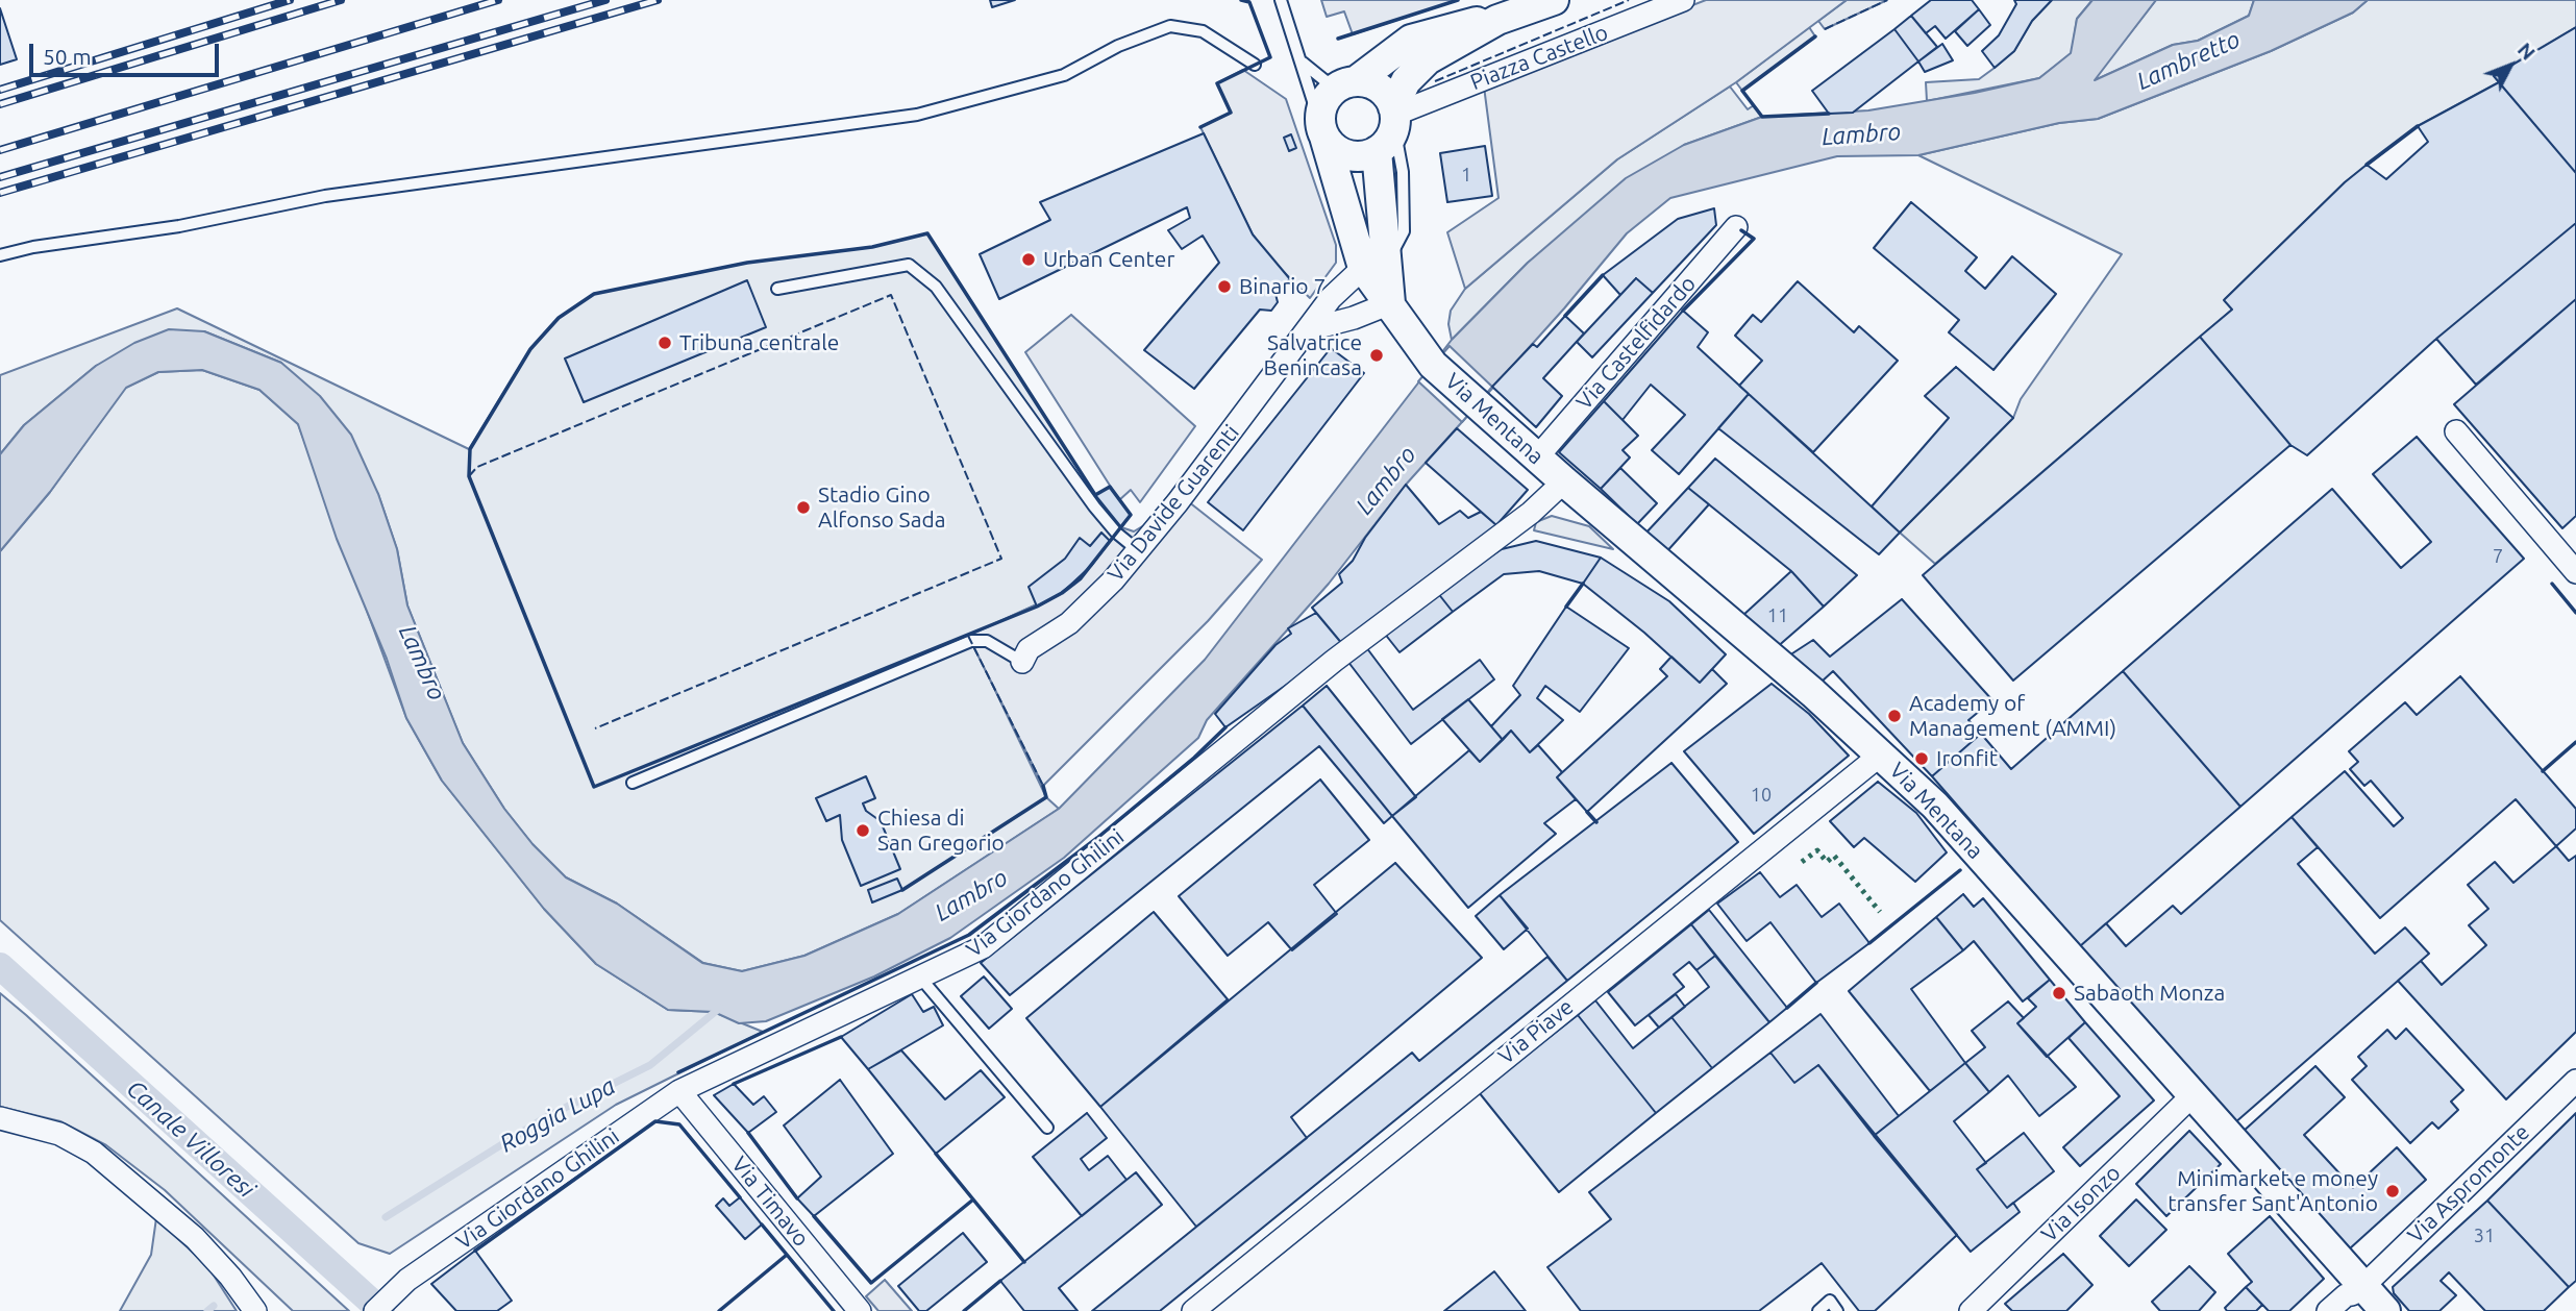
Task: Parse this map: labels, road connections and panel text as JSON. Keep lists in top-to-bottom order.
{
  "streets": {
    "street": [
      "Piazza Castello",
      "Via Castelfidardo",
      "Via Mentana",
      "Via Davide Guarenti",
      "Via Giordano Ghilini",
      "Via Piave",
      "Via Aspromonte",
      "Via Timavo",
      "Via Isonzo"
    ]
  },
  "crossings": [
    ["Via Castelfidardo", "Via Mentana"],
    ["Via Mentana", "Via Davide Guarenti"],
    ["Via Mentana", "Via Giordano Ghilini"],
    ["Via Mentana", "Via Piave"],
    ["Via Mentana", "Via Aspromonte"],
    ["Via Mentana", "Via Isonzo"],
    ["Via Giordano Ghilini", "Via Timavo"]
  ],
  "water": [
    "Lambretto",
    "Lambro",
    "Roggia Lupa",
    "Canale Villoresi"
  ],
  "places": [
    "Urban Center",
    "Binario 7",
    "Tribuna centrale",
    "Salvatrice Benincasa",
    "Stadio Gino Alfonso Sada",
    "Academy of Management (AMMI)",
    "Ironfit",
    "Chiesa di San Gregorio",
    "Sabaoth Monza",
    "Minimarket e money transfer Sant'Antonio"
  ],
  "house_numbers": [
    "1",
    "7",
    "11",
    "10",
    "31"
  ],
  "scale_bar": "50 m",
  "north": "top right"
}
